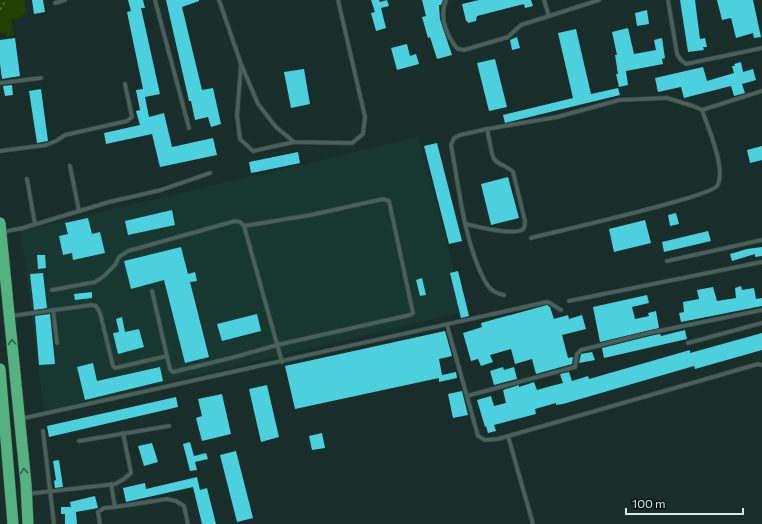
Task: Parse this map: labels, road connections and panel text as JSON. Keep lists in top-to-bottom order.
{
  "scale_bar": "100 m"
}
